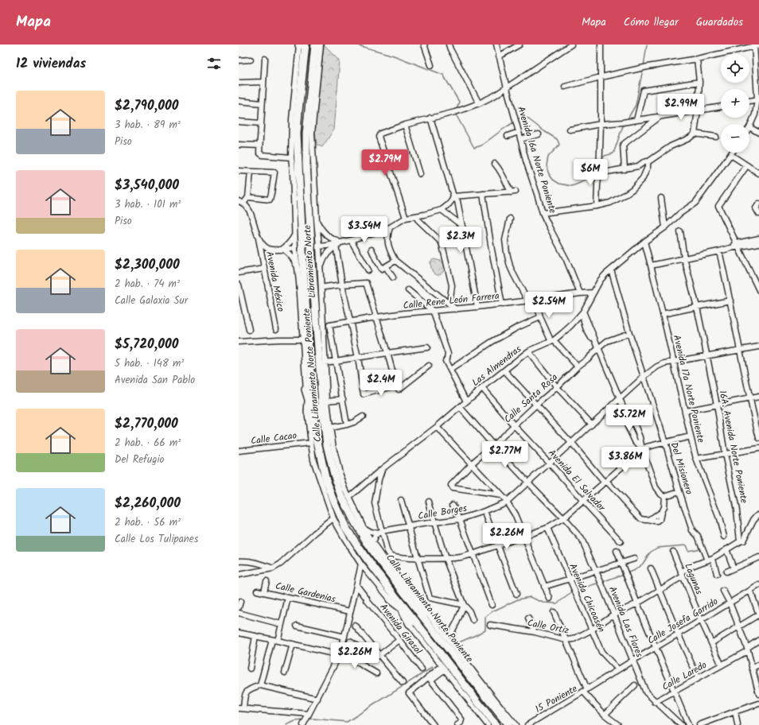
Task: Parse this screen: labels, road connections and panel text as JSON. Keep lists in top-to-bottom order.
{
  "streets": {
    "highway": ["Calle Libramiento Norte Poniente"],
    "street": [
      "Avenida 16a Norte Poniente",
      "Libramiento Norte",
      "Avenida México",
      "Calle Rene León Farrera",
      "Las Almendras",
      "Avenida 17a Norte Poniente",
      "Calle Santa Rosa",
      "Calle Cacao",
      "16A. Avenida Norte Poniente",
      "Del Misionero",
      "Avenida El Salvador",
      "Calle Borges",
      "Lagunas",
      "Calle Gardenias",
      "Avenida Chicoasén",
      "Calle Josefa Garrido",
      "Avenida Las Flores",
      "Calle Ortiz",
      "Avenida Girasol",
      "Calle Laredo",
      "15 Poniente"
    ]
  },
  "crossings": [
    ["Avenida 16a Norte Poniente", "Calle Rene León Farrera"],
    ["Libramiento Norte", "Calle Libramiento Norte Poniente"],
    ["Calle Rene León Farrera", "Las Almendras"],
    ["Las Almendras", "Avenida 17a Norte Poniente"],
    ["Las Almendras", "Del Misionero"],
    ["Las Almendras", "Avenida El Salvador"],
    ["Las Almendras", "Avenida Las Flores"],
    ["Avenida 17a Norte Poniente", "Calle Borges"],
    ["Calle Santa Rosa", "Del Misionero"],
    ["Calle Santa Rosa", "Avenida El Salvador"],
    ["Calle Santa Rosa", "Avenida Las Flores"],
    ["16A. Avenida Norte Poniente", "Calle Borges"],
    ["16A. Avenida Norte Poniente", "Calle Ortiz"],
    ["Del Misionero", "Calle Borges"],
    ["Del Misionero", "Calle Ortiz"],
    ["Avenida El Salvador", "Calle Borges"],
    ["Calle Borges", "Avenida Las Flores"],
    ["Lagunas", "Calle Josefa Garrido"],
    ["Lagunas", "Calle Ortiz"],
    ["Lagunas", "Calle Laredo"],
    ["Avenida Chicoasén", "Calle Josefa Garrido"],
    ["Avenida Chicoasén", "Calle Ortiz"],
    ["Calle Josefa Garrido", "Avenida Las Flores"],
    ["Calle Josefa Garrido", "15 Poniente"],
    ["Avenida Las Flores", "Calle Ortiz"],
    ["Avenida Las Flores", "Calle Laredo"]
  ],
  "page": {
    "header": "Mapa",
    "nav": ["Mapa", "Cómo llegar", "Guardados"],
    "heading": "12 viviendas",
    "map_buttons": ["+", "−"],
    "list": [
      {
        "name": "$2,790,000",
        "note": "3 hab. · 89 m² · Piso"
      },
      {
        "name": "$3,540,000",
        "note": "3 hab. · 101 m² · Piso"
      },
      {
        "name": "$2,300,000",
        "note": "2 hab. · 74 m² · Calle Galaxia Sur"
      },
      {
        "name": "$5,720,000",
        "note": "5 hab. · 148 m² · Avenida San Pablo"
      },
      {
        "name": "$2,770,000",
        "note": "2 hab. · 66 m² · Del Refugio"
      },
      {
        "name": "$2,260,000",
        "note": "2 hab. · 56 m² · Calle Los Tulipanes"
      }
    ],
    "price": [
      "$2.99M",
      "$2.79M",
      "$6M",
      "$3.54M",
      "$2.3M",
      "$2.54M",
      "$2.4M",
      "$5.72M",
      "$2.77M",
      "$3.86M",
      "$2.26M",
      "$2.26M"
    ]
  }
}
